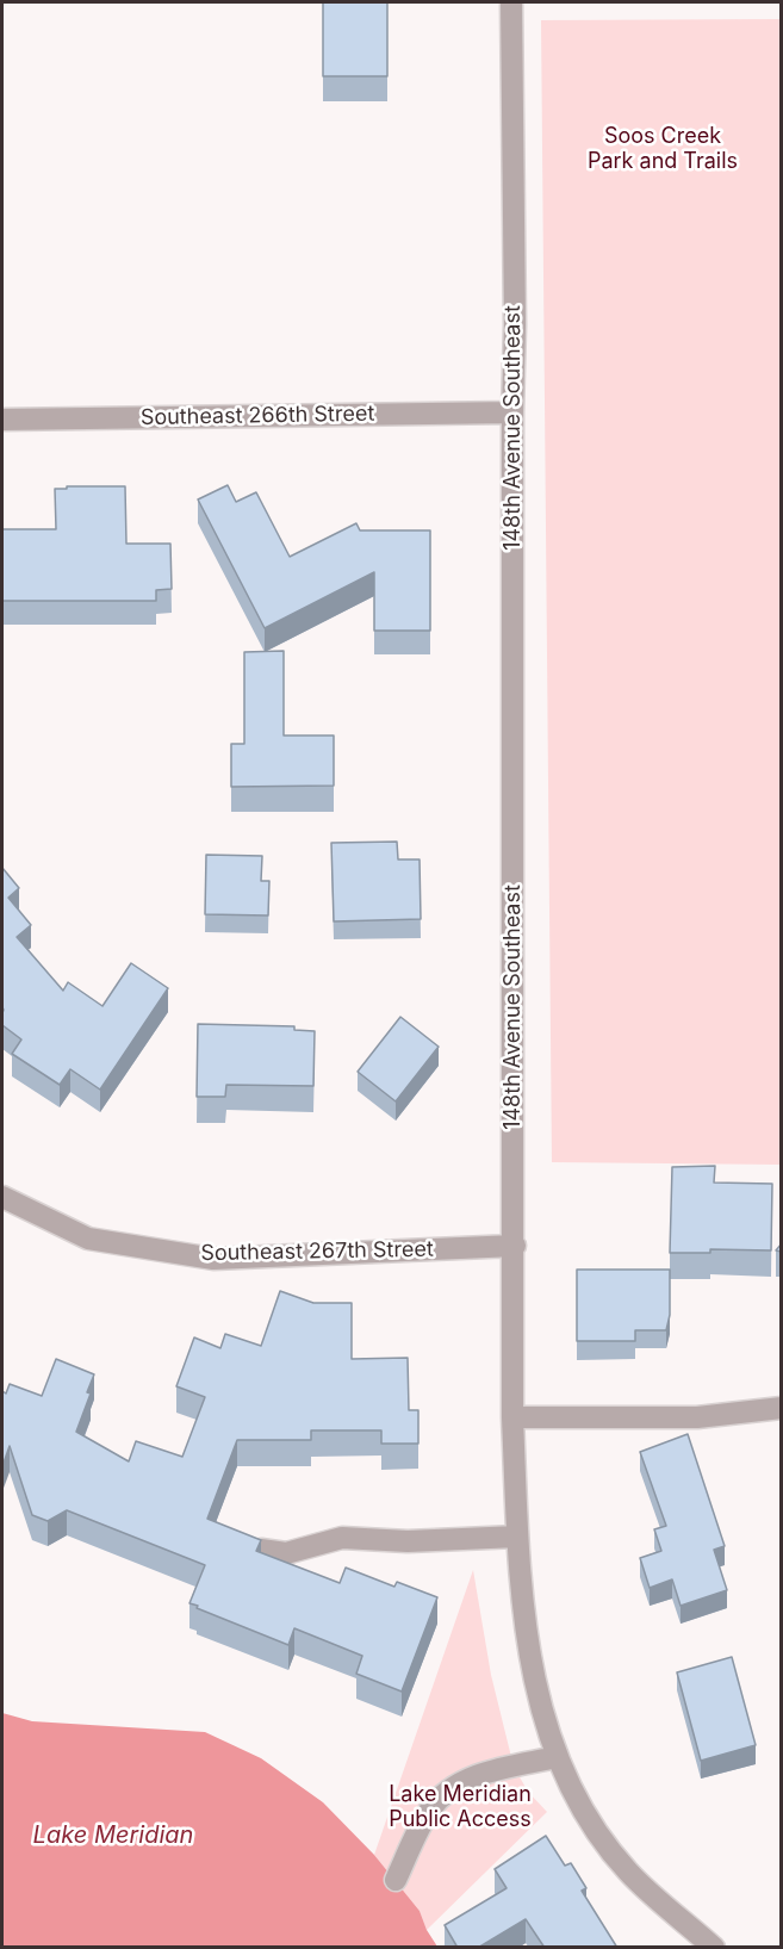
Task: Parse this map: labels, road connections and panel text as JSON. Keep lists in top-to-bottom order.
{
  "streets": {
    "street": ["Southeast 266th Street", "148th Avenue Southeast", "Southeast 267th Street"]
  },
  "crossings": [
    ["Southeast 266th Street", "148th Avenue Southeast"],
    ["148th Avenue Southeast", "Southeast 267th Street"]
  ],
  "water": ["Lake Meridian"],
  "parks": ["Soos Creek Park and Trails", "Lake Meridian Public Access"]
}
